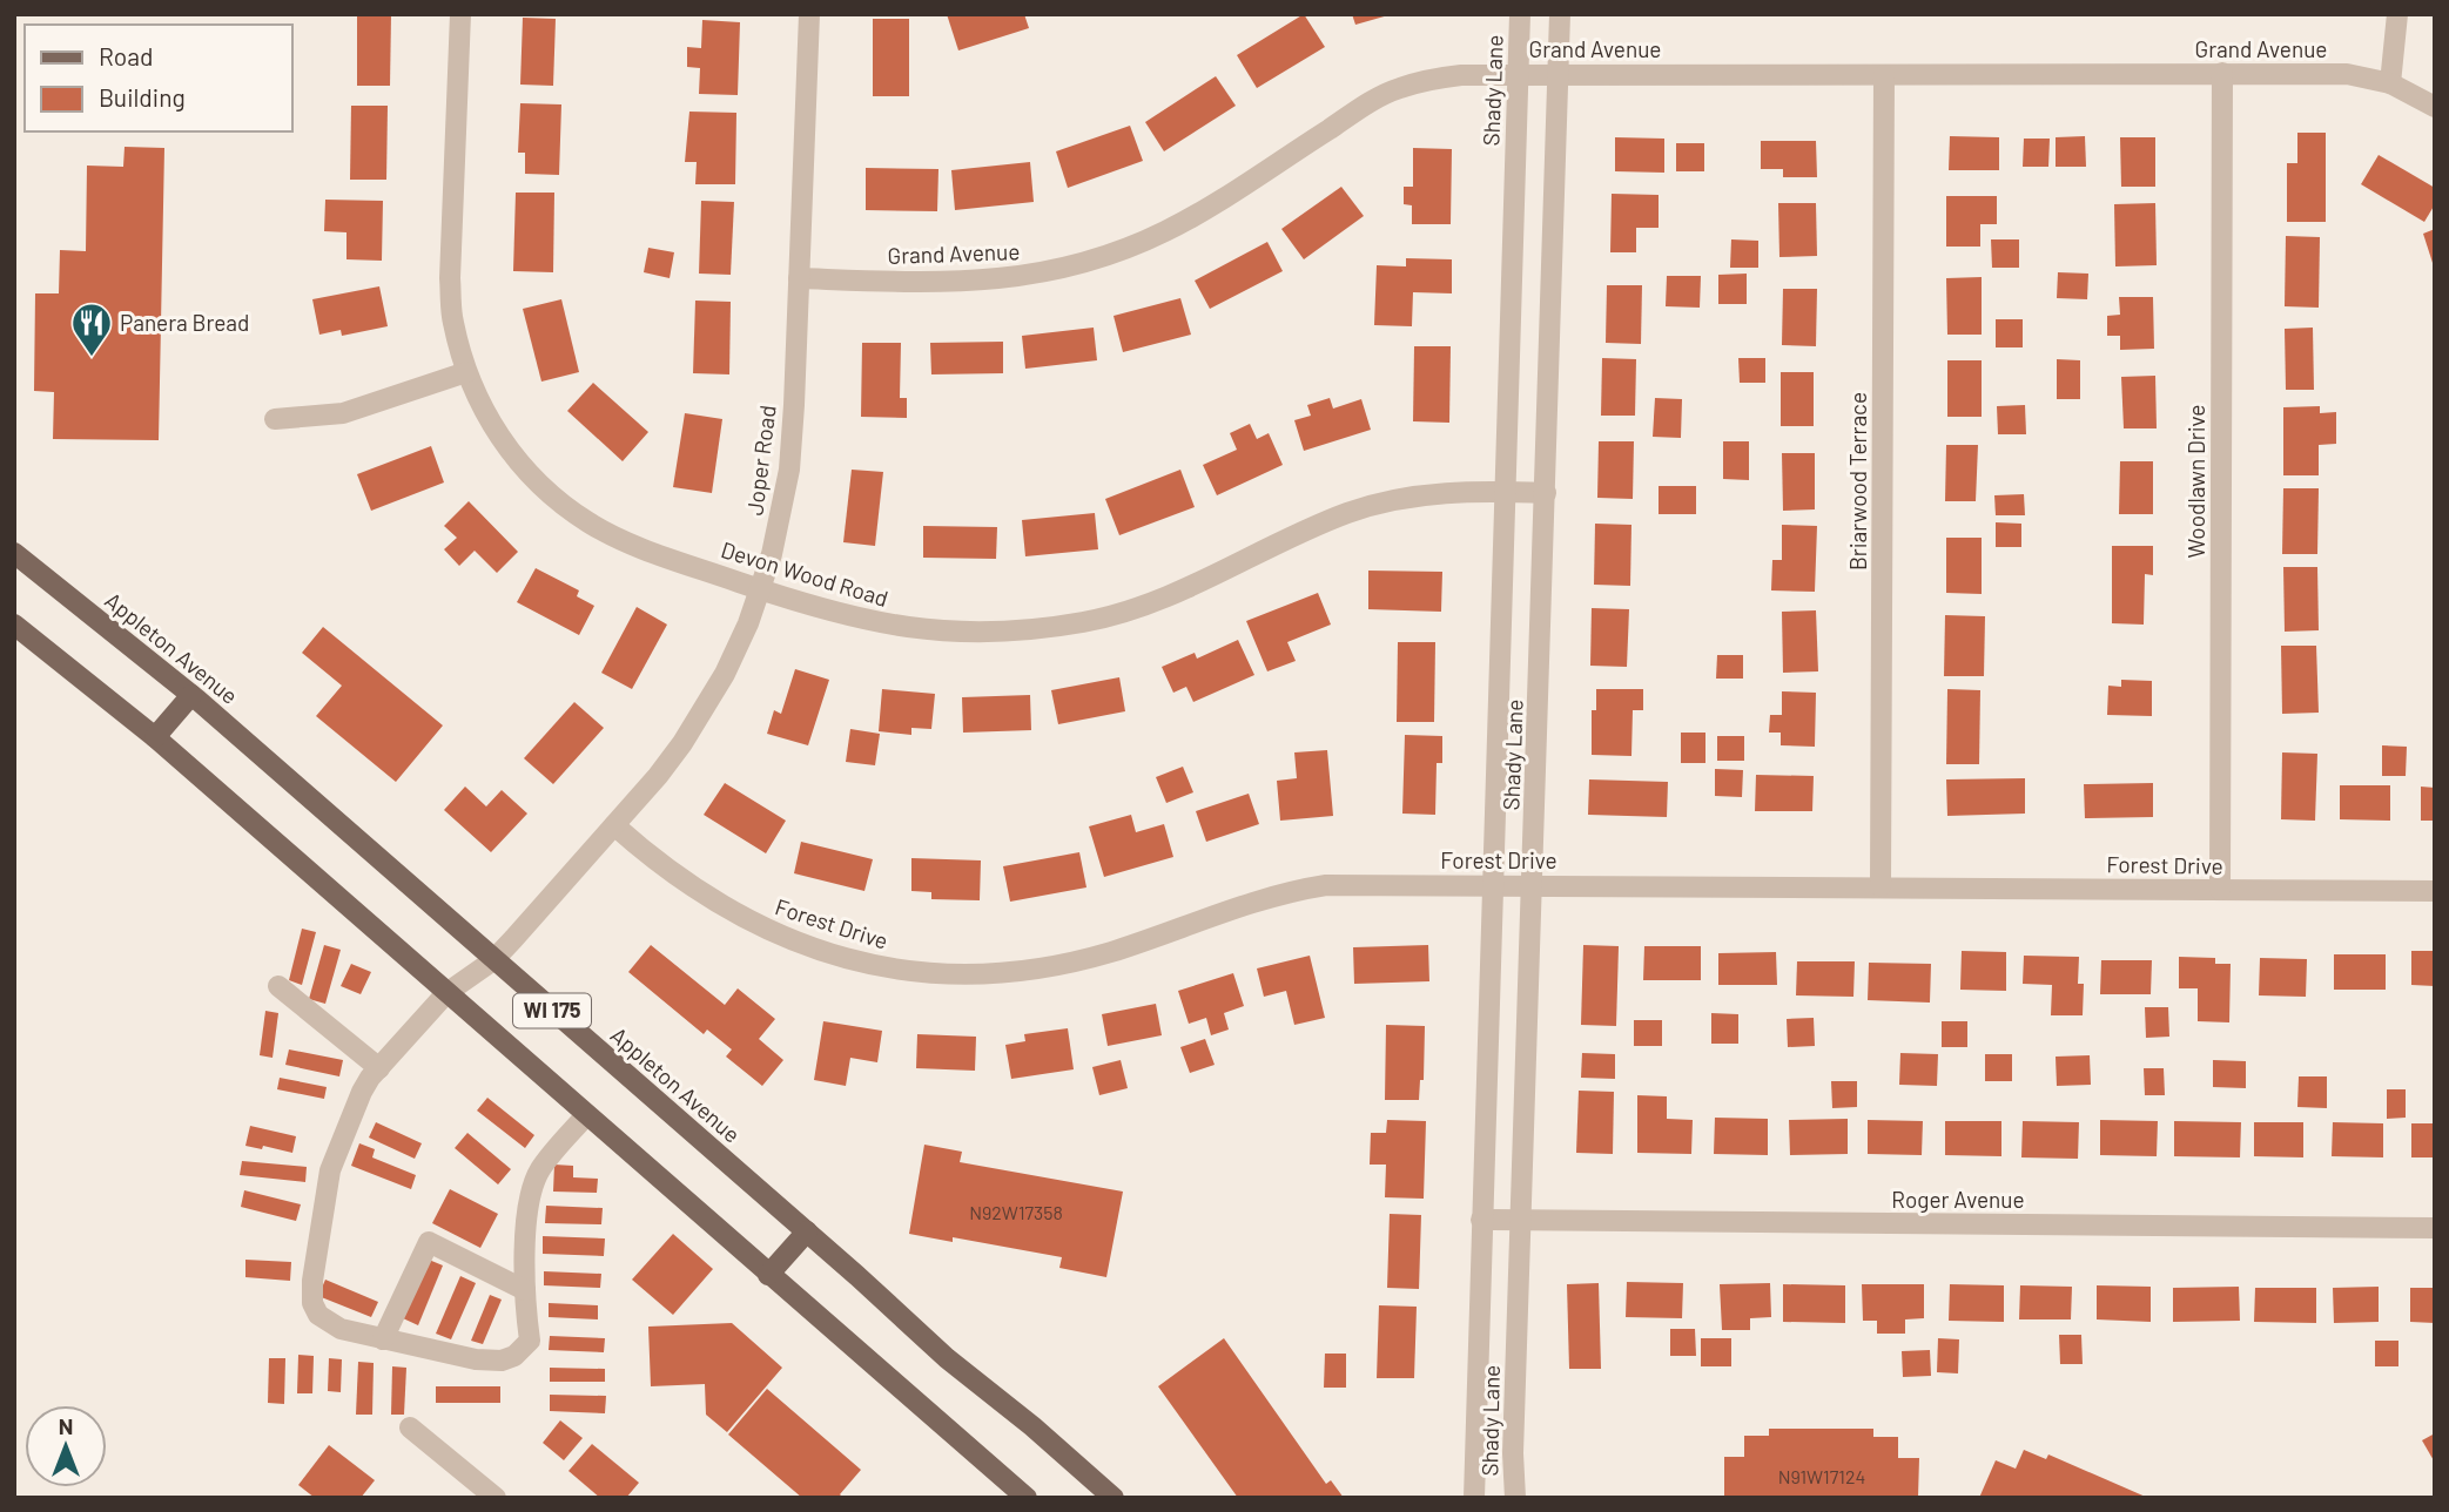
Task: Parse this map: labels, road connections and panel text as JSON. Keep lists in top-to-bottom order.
{
  "streets": {
    "main road": ["Appleton Avenue", "WI 175"],
    "street": [
      "Grand Avenue",
      "Shady Lane",
      "Joper Road",
      "Briarwood Terrace",
      "Woodlawn Drive",
      "Devon Wood Road",
      "Forest Drive",
      "Roger Avenue"
    ]
  },
  "crossings": [
    ["Grand Avenue", "Shady Lane"],
    ["Grand Avenue", "Joper Road"],
    ["Grand Avenue", "Briarwood Terrace"],
    ["Grand Avenue", "Woodlawn Drive"],
    ["Shady Lane", "Devon Wood Road"],
    ["Shady Lane", "Forest Drive"],
    ["Shady Lane", "Roger Avenue"],
    ["Joper Road", "Devon Wood Road"],
    ["Joper Road", "Appleton Avenue"],
    ["Joper Road", "Forest Drive"],
    ["Joper Road", "WI 175"],
    ["Briarwood Terrace", "Forest Drive"],
    ["Woodlawn Drive", "Forest Drive"]
  ],
  "places": {
    "restaurant": ["Panera Bread"]
  },
  "house_numbers": ["N92W17358", "N91W17124"],
  "legend": ["Road", "Building"],
  "north": "top"
}
